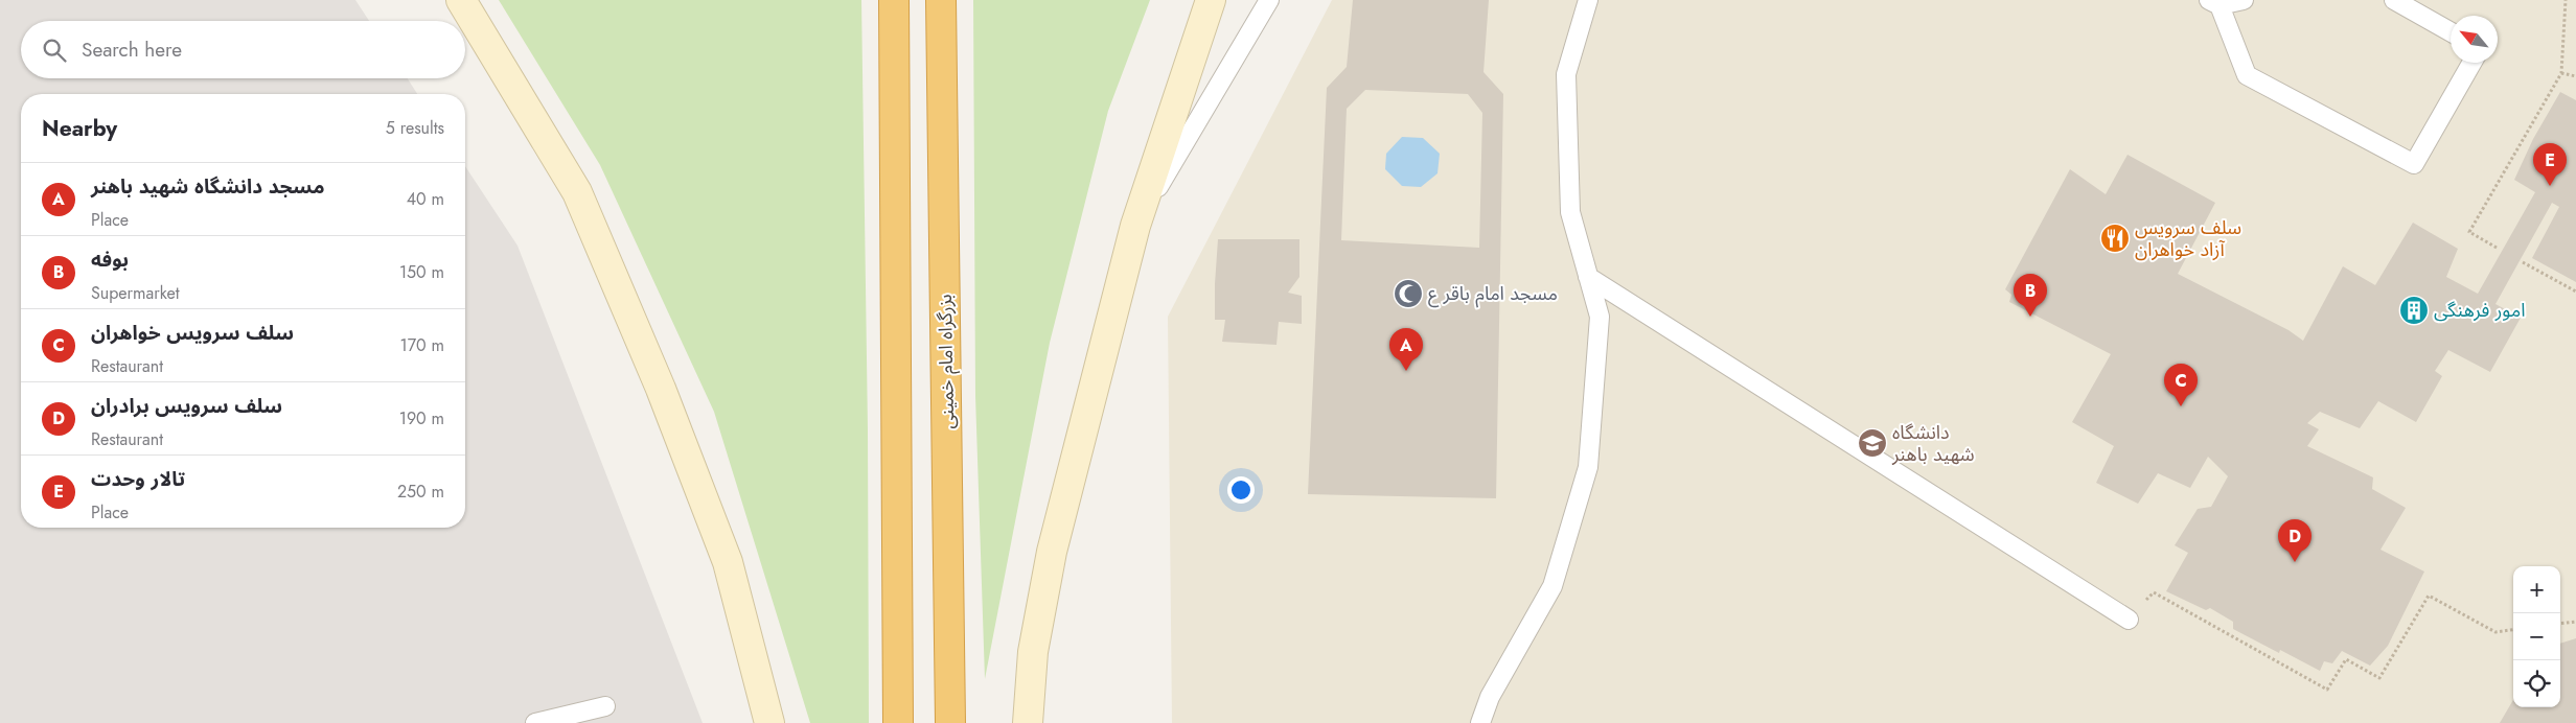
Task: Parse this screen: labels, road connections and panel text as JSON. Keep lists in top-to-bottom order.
{
  "streets": {
    "highway": ["بزرگراه امام خمینی"]
  },
  "places": {
    "restaurant": ["سلف سرویس آزاد خواهران"],
    "mosque": ["مسجد امام باقر ع"],
    "building": ["امور فرهنگی"],
    "school or university": ["دانشگاه شهید باهنر"]
  },
  "north": "top left",
  "page": {
    "search": "Search here",
    "heading": ["Nearby", "5 results"],
    "pins": [
      "E",
      "B",
      "A",
      "C",
      "D"
    ],
    "list": [
      {
        "mark": "A",
        "name": "مسجد دانشگاه شهید باهنر",
        "note": "Place",
        "value": "40 m"
      },
      {
        "mark": "B",
        "name": "بوفه",
        "note": "Supermarket",
        "value": "150 m"
      },
      {
        "mark": "C",
        "name": "سلف سرویس خواهران",
        "note": "Restaurant",
        "value": "170 m"
      },
      {
        "mark": "D",
        "name": "سلف سرویس برادران",
        "note": "Restaurant",
        "value": "190 m"
      },
      {
        "mark": "E",
        "name": "تالار وحدت",
        "note": "Place",
        "value": "250 m"
      }
    ],
    "map_buttons": ["+", "−"]
  }
}
